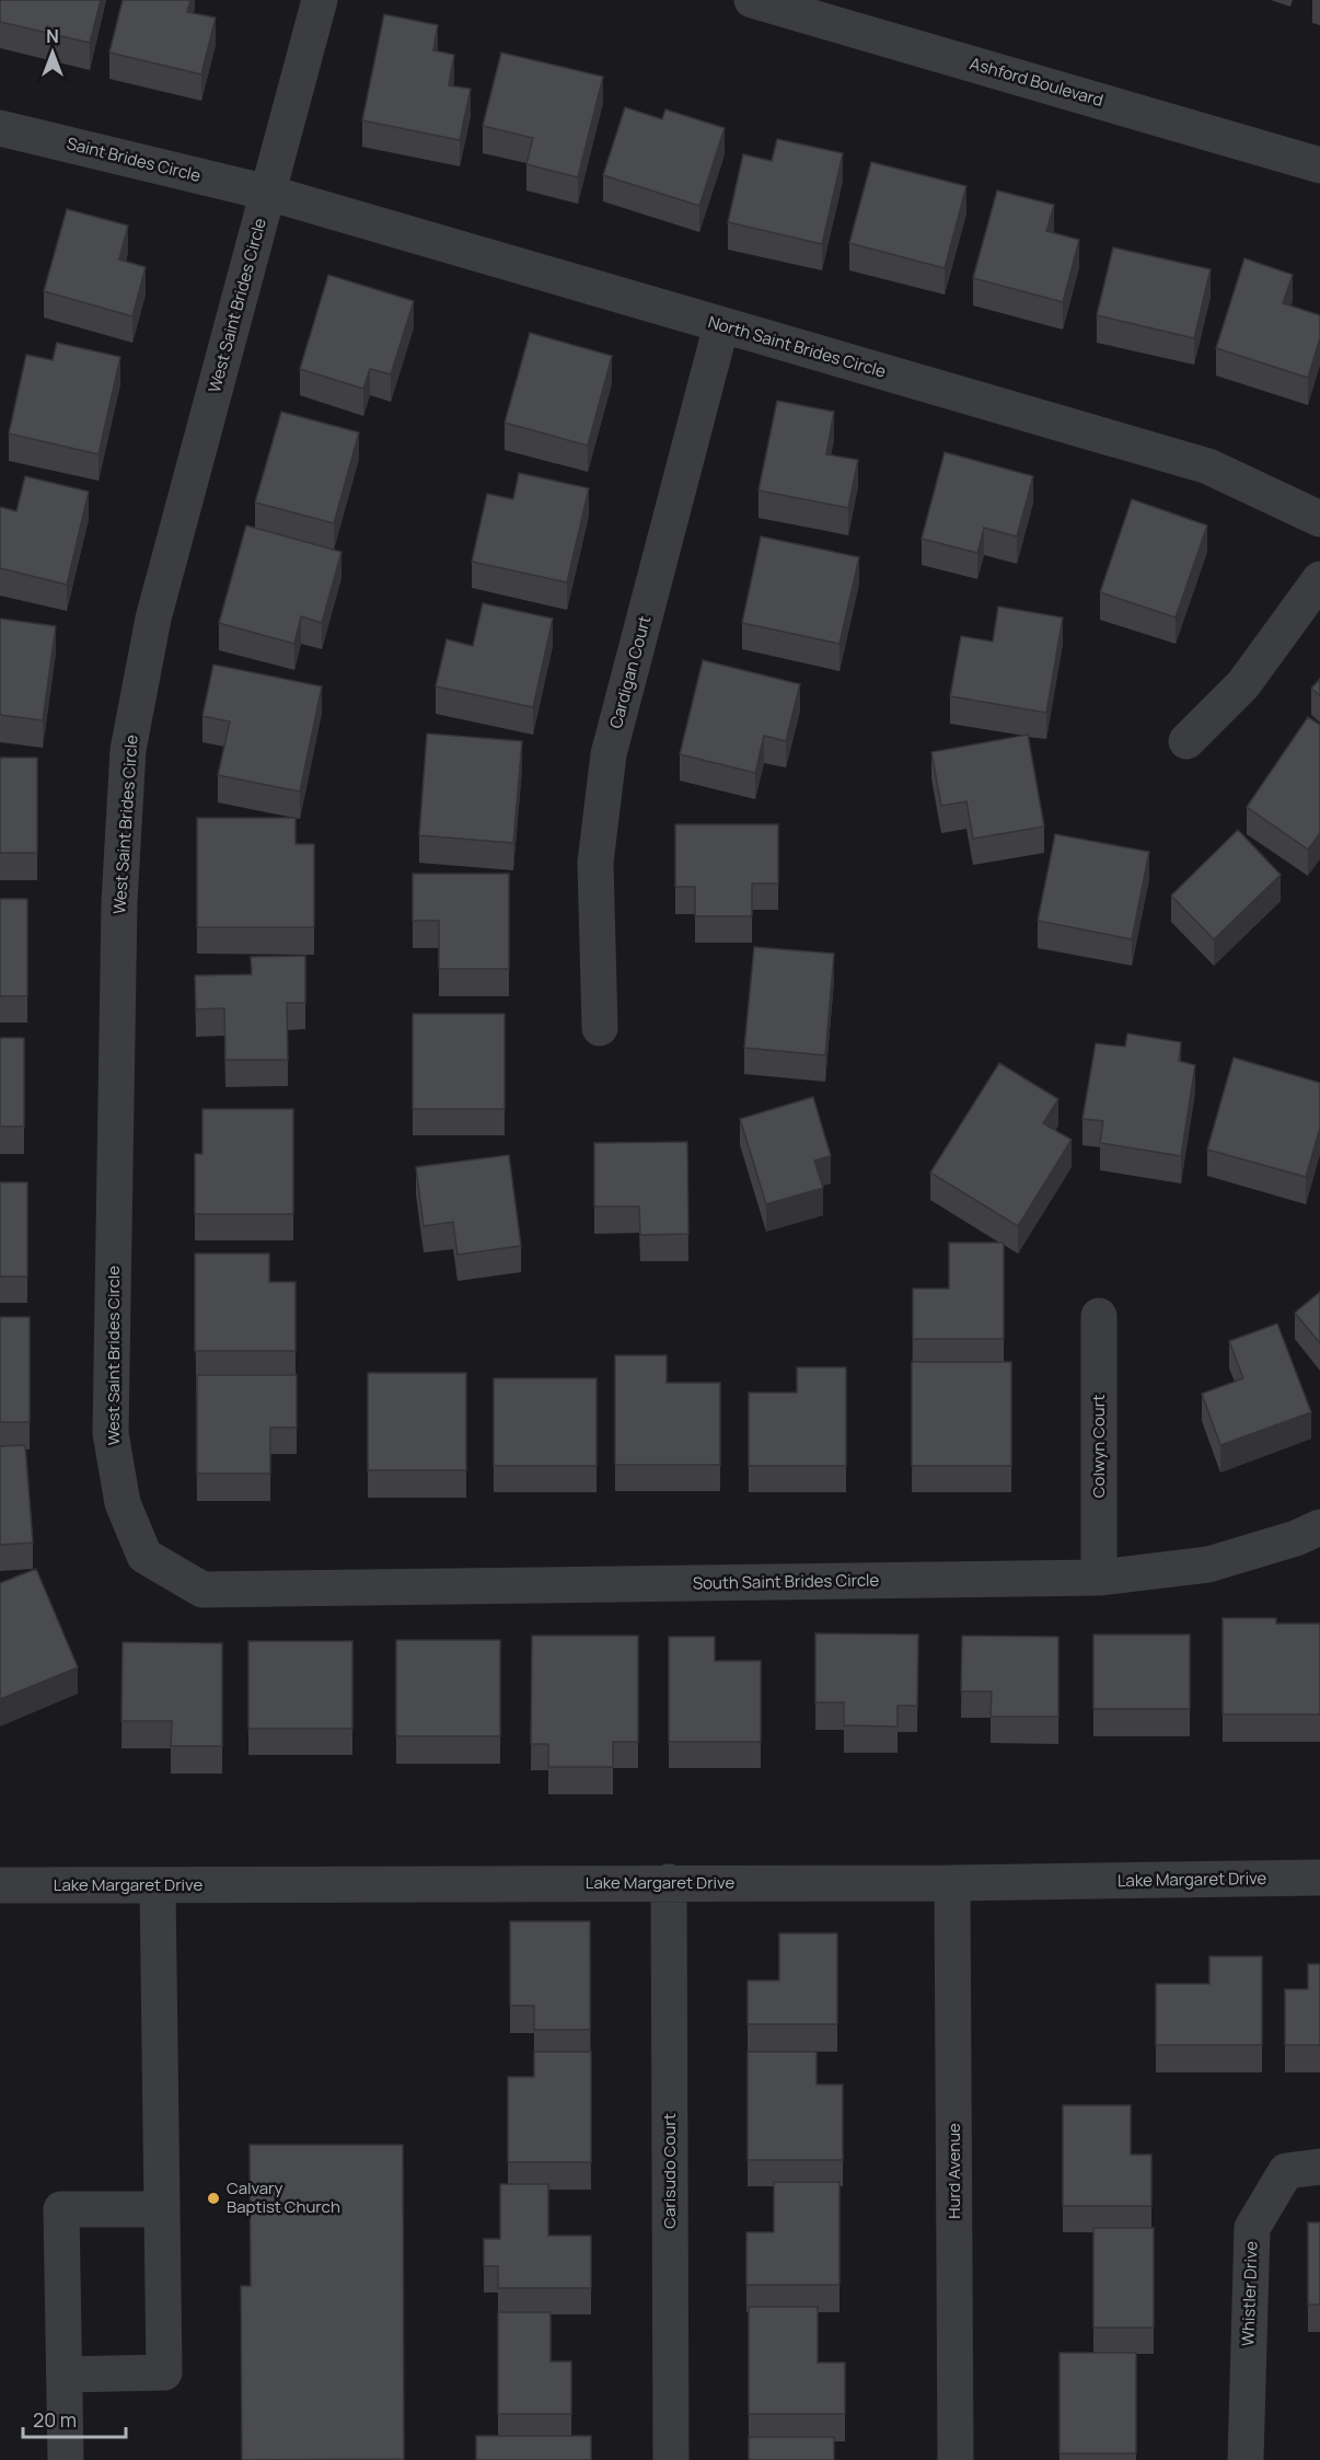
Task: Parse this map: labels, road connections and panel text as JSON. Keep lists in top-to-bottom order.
{
  "streets": {
    "street": [
      "Ashford Boulevard",
      "Saint Brides Circle",
      "West Saint Brides Circle",
      "North Saint Brides Circle",
      "Cardigan Court",
      "Colwyn Court",
      "South Saint Brides Circle",
      "Lake Margaret Drive",
      "Carisudo Court",
      "Hurd Avenue",
      "Whistler Drive"
    ]
  },
  "crossings": [
    ["Saint Brides Circle", "West Saint Brides Circle"],
    ["Saint Brides Circle", "North Saint Brides Circle"],
    ["West Saint Brides Circle", "North Saint Brides Circle"],
    ["West Saint Brides Circle", "South Saint Brides Circle"],
    ["North Saint Brides Circle", "Cardigan Court"],
    ["Colwyn Court", "South Saint Brides Circle"],
    ["Lake Margaret Drive", "Carisudo Court"],
    ["Lake Margaret Drive", "Hurd Avenue"]
  ],
  "places": ["Calvary Baptist Church"],
  "scale_bar": "20 m",
  "north": "top"
}
